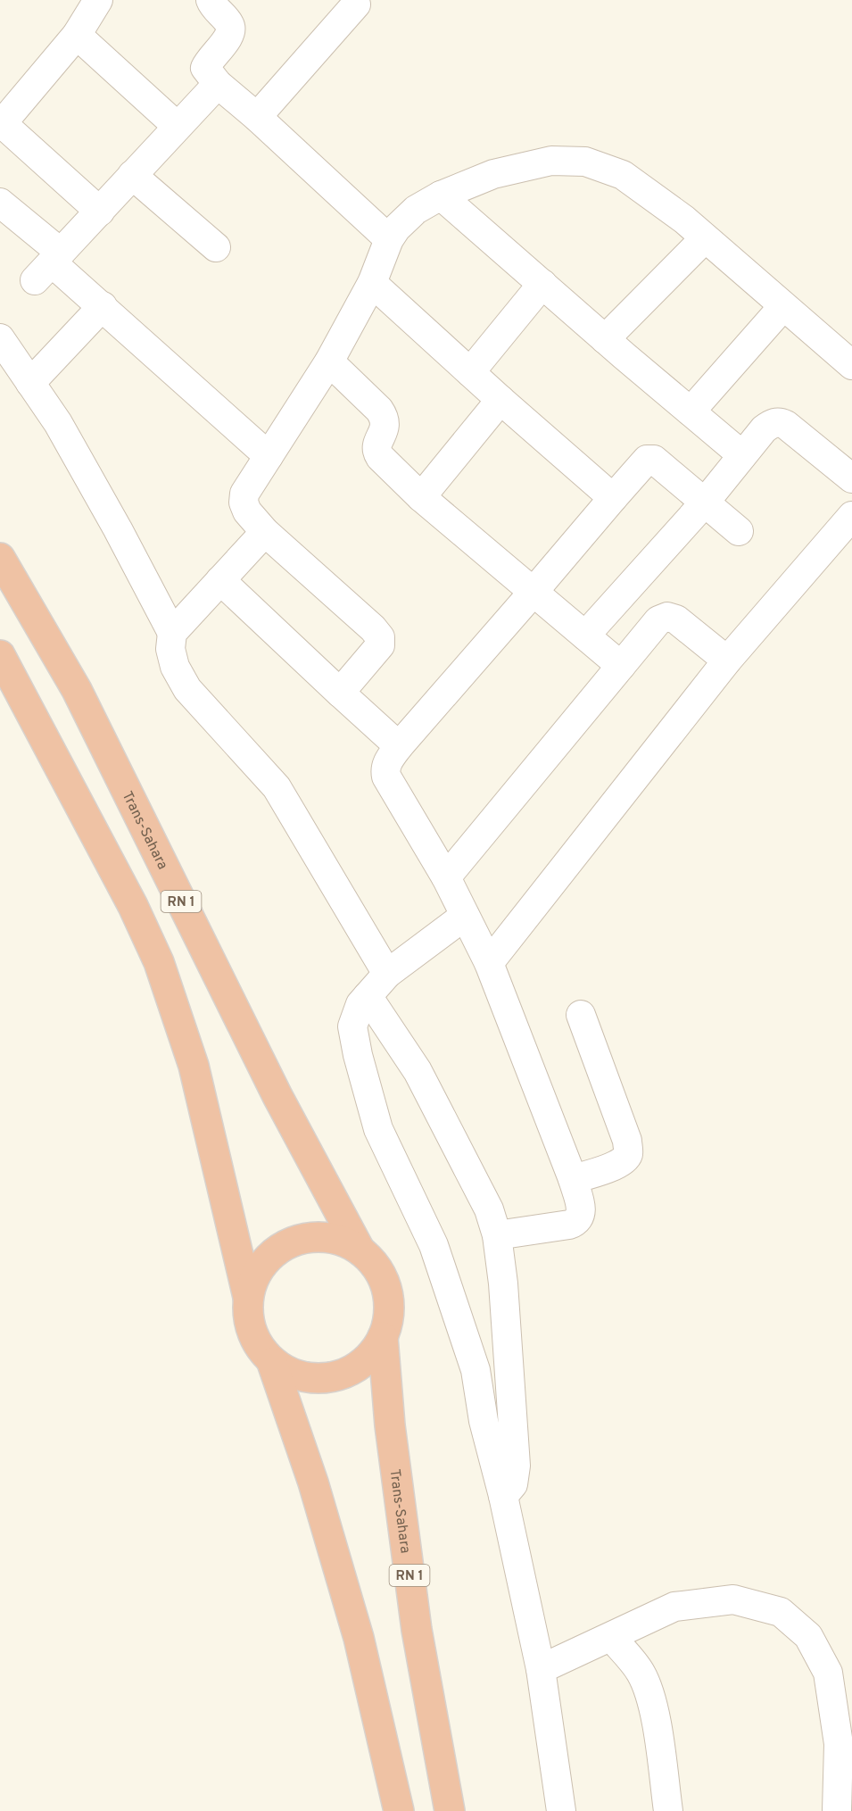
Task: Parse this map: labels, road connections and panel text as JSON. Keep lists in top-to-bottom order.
{
  "streets": {
    "highway": ["Trans-Sahara", "RN 1"]
  }
}
